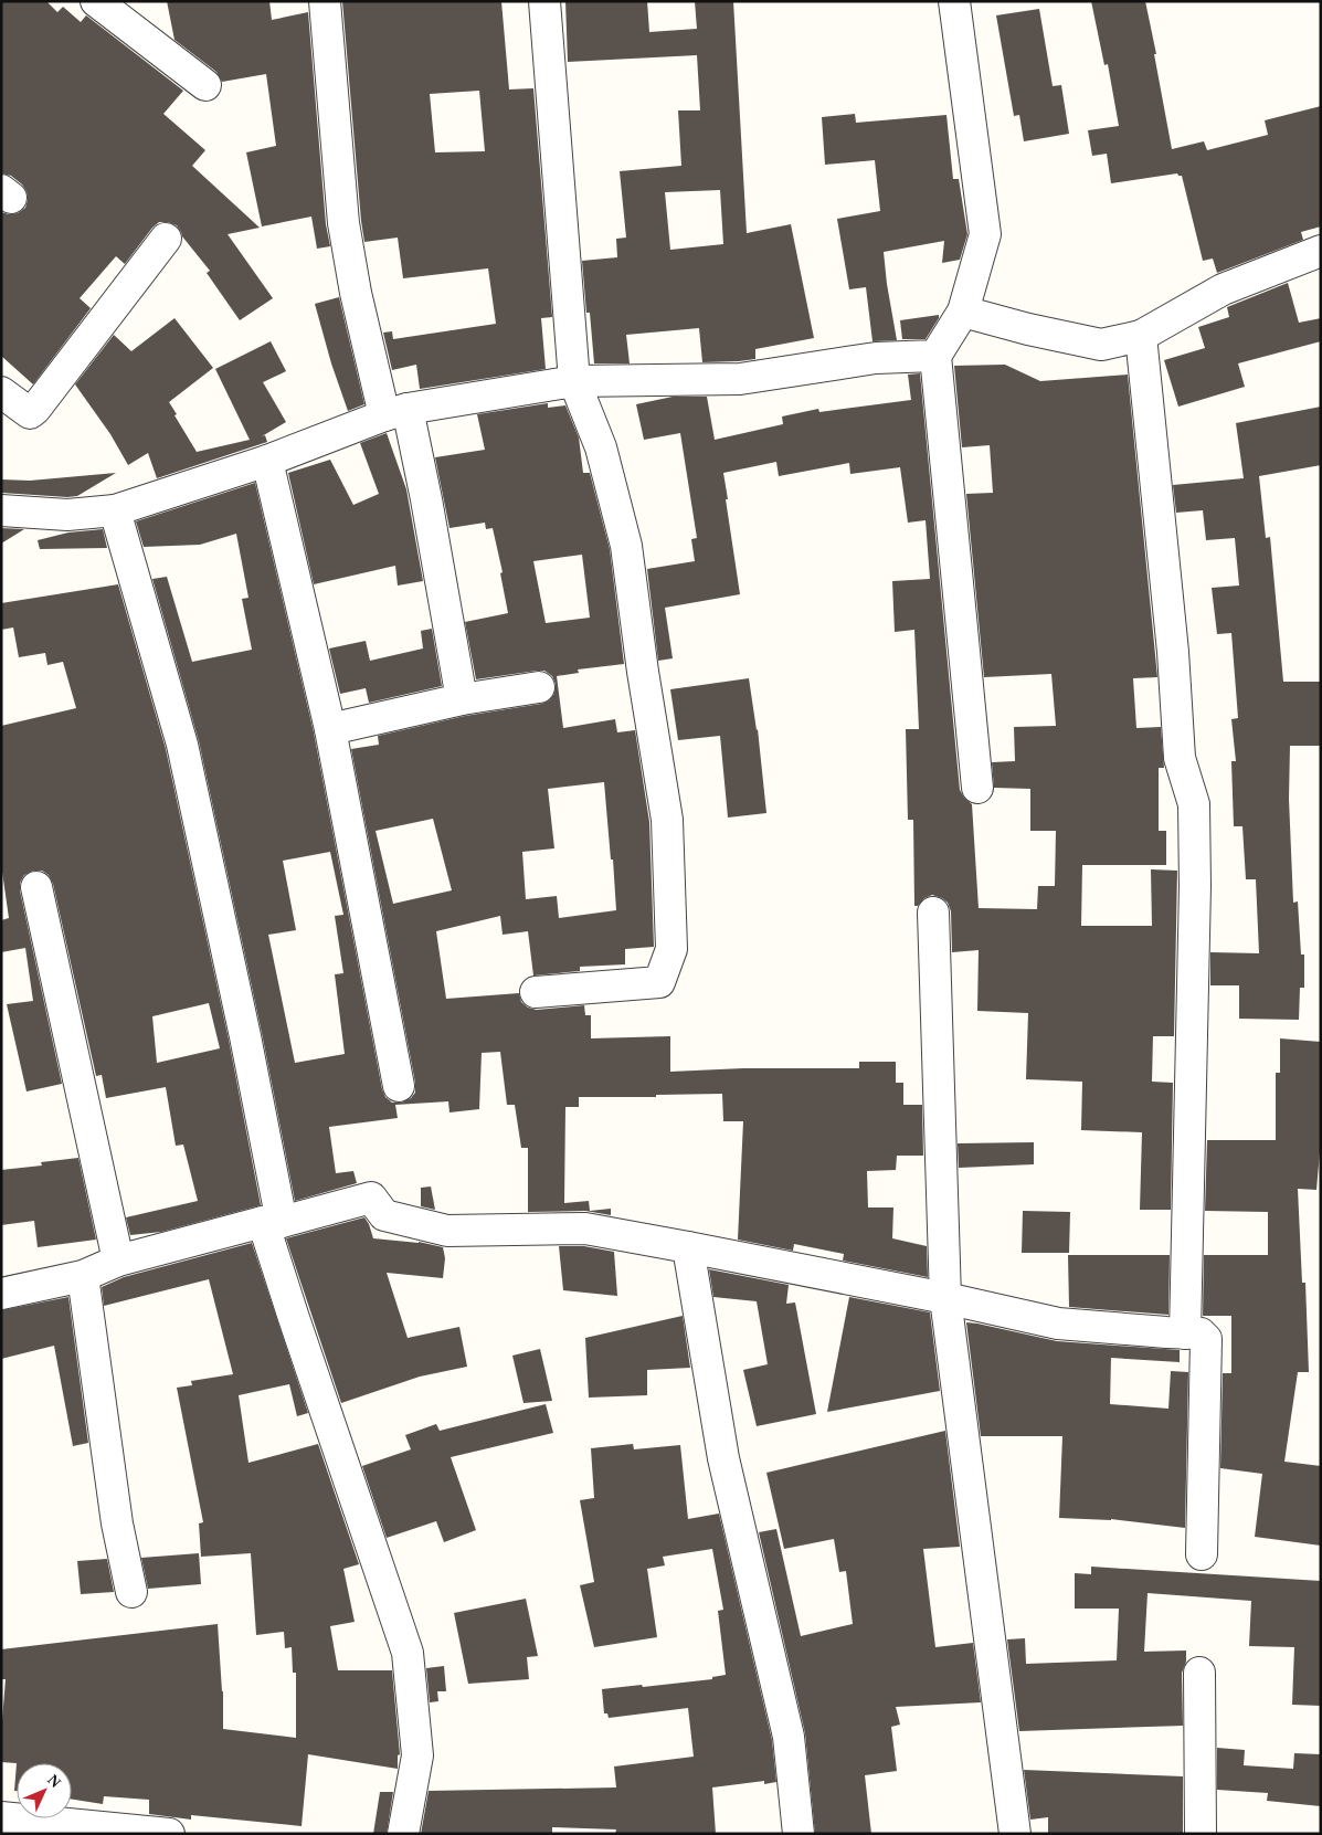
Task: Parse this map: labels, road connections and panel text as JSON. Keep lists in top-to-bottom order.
{
  "north": "top right"
}
